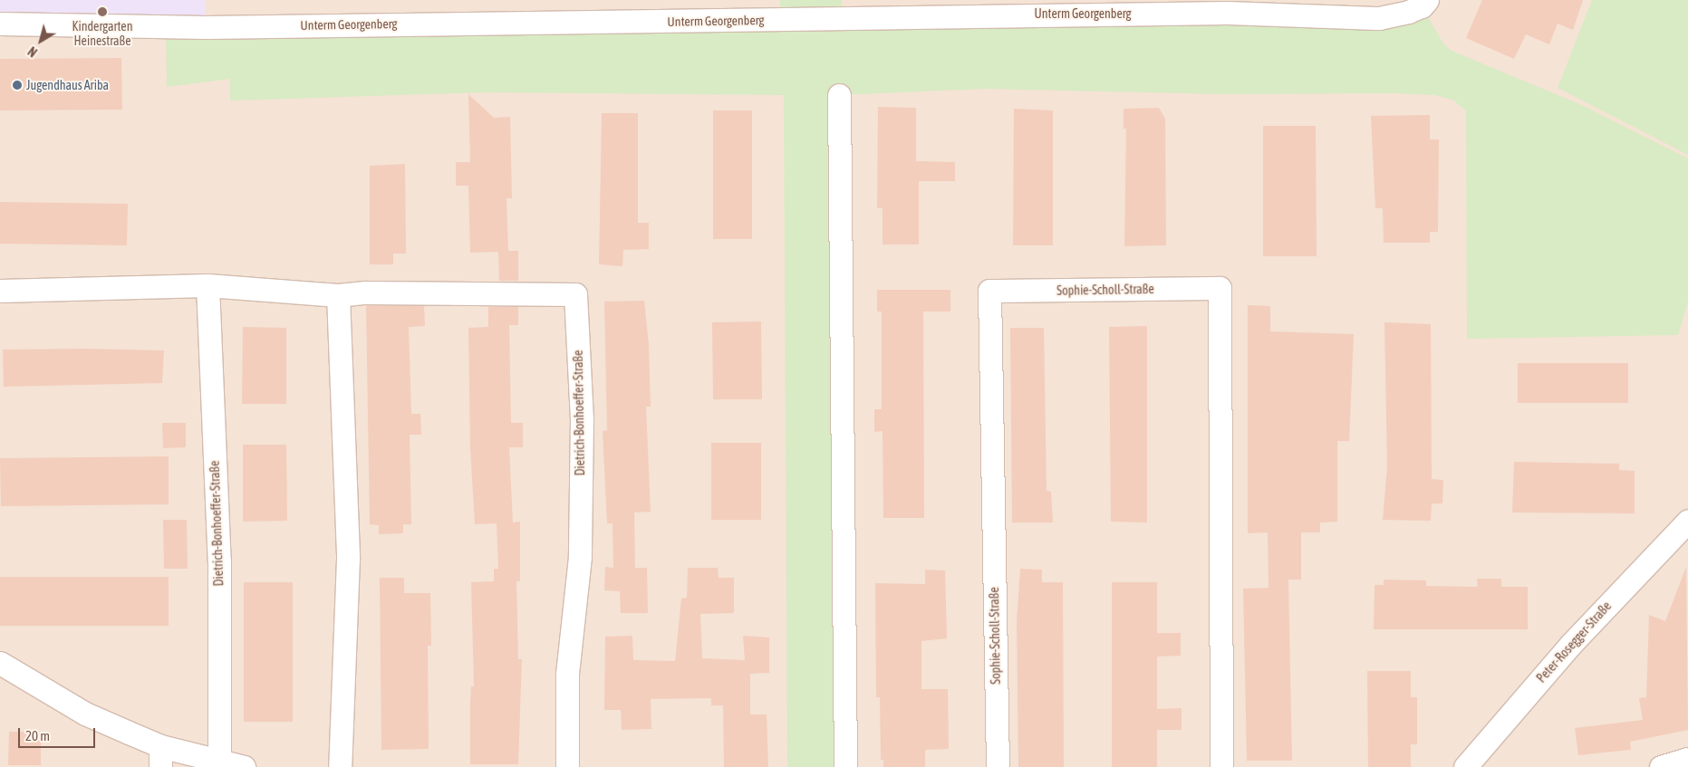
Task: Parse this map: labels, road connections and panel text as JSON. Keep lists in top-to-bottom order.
{
  "streets": {
    "street": [
      "Unterm Georgenberg",
      "Sophie-Scholl-Straße",
      "Dietrich-Bonhoeffer-Straße",
      "Peter-Rosegger-Straße"
    ]
  },
  "places": ["Kindergarten Heinestraße", "Jugendhaus Ariba"],
  "scale_bar": "20 m",
  "north": "bottom left"
}
